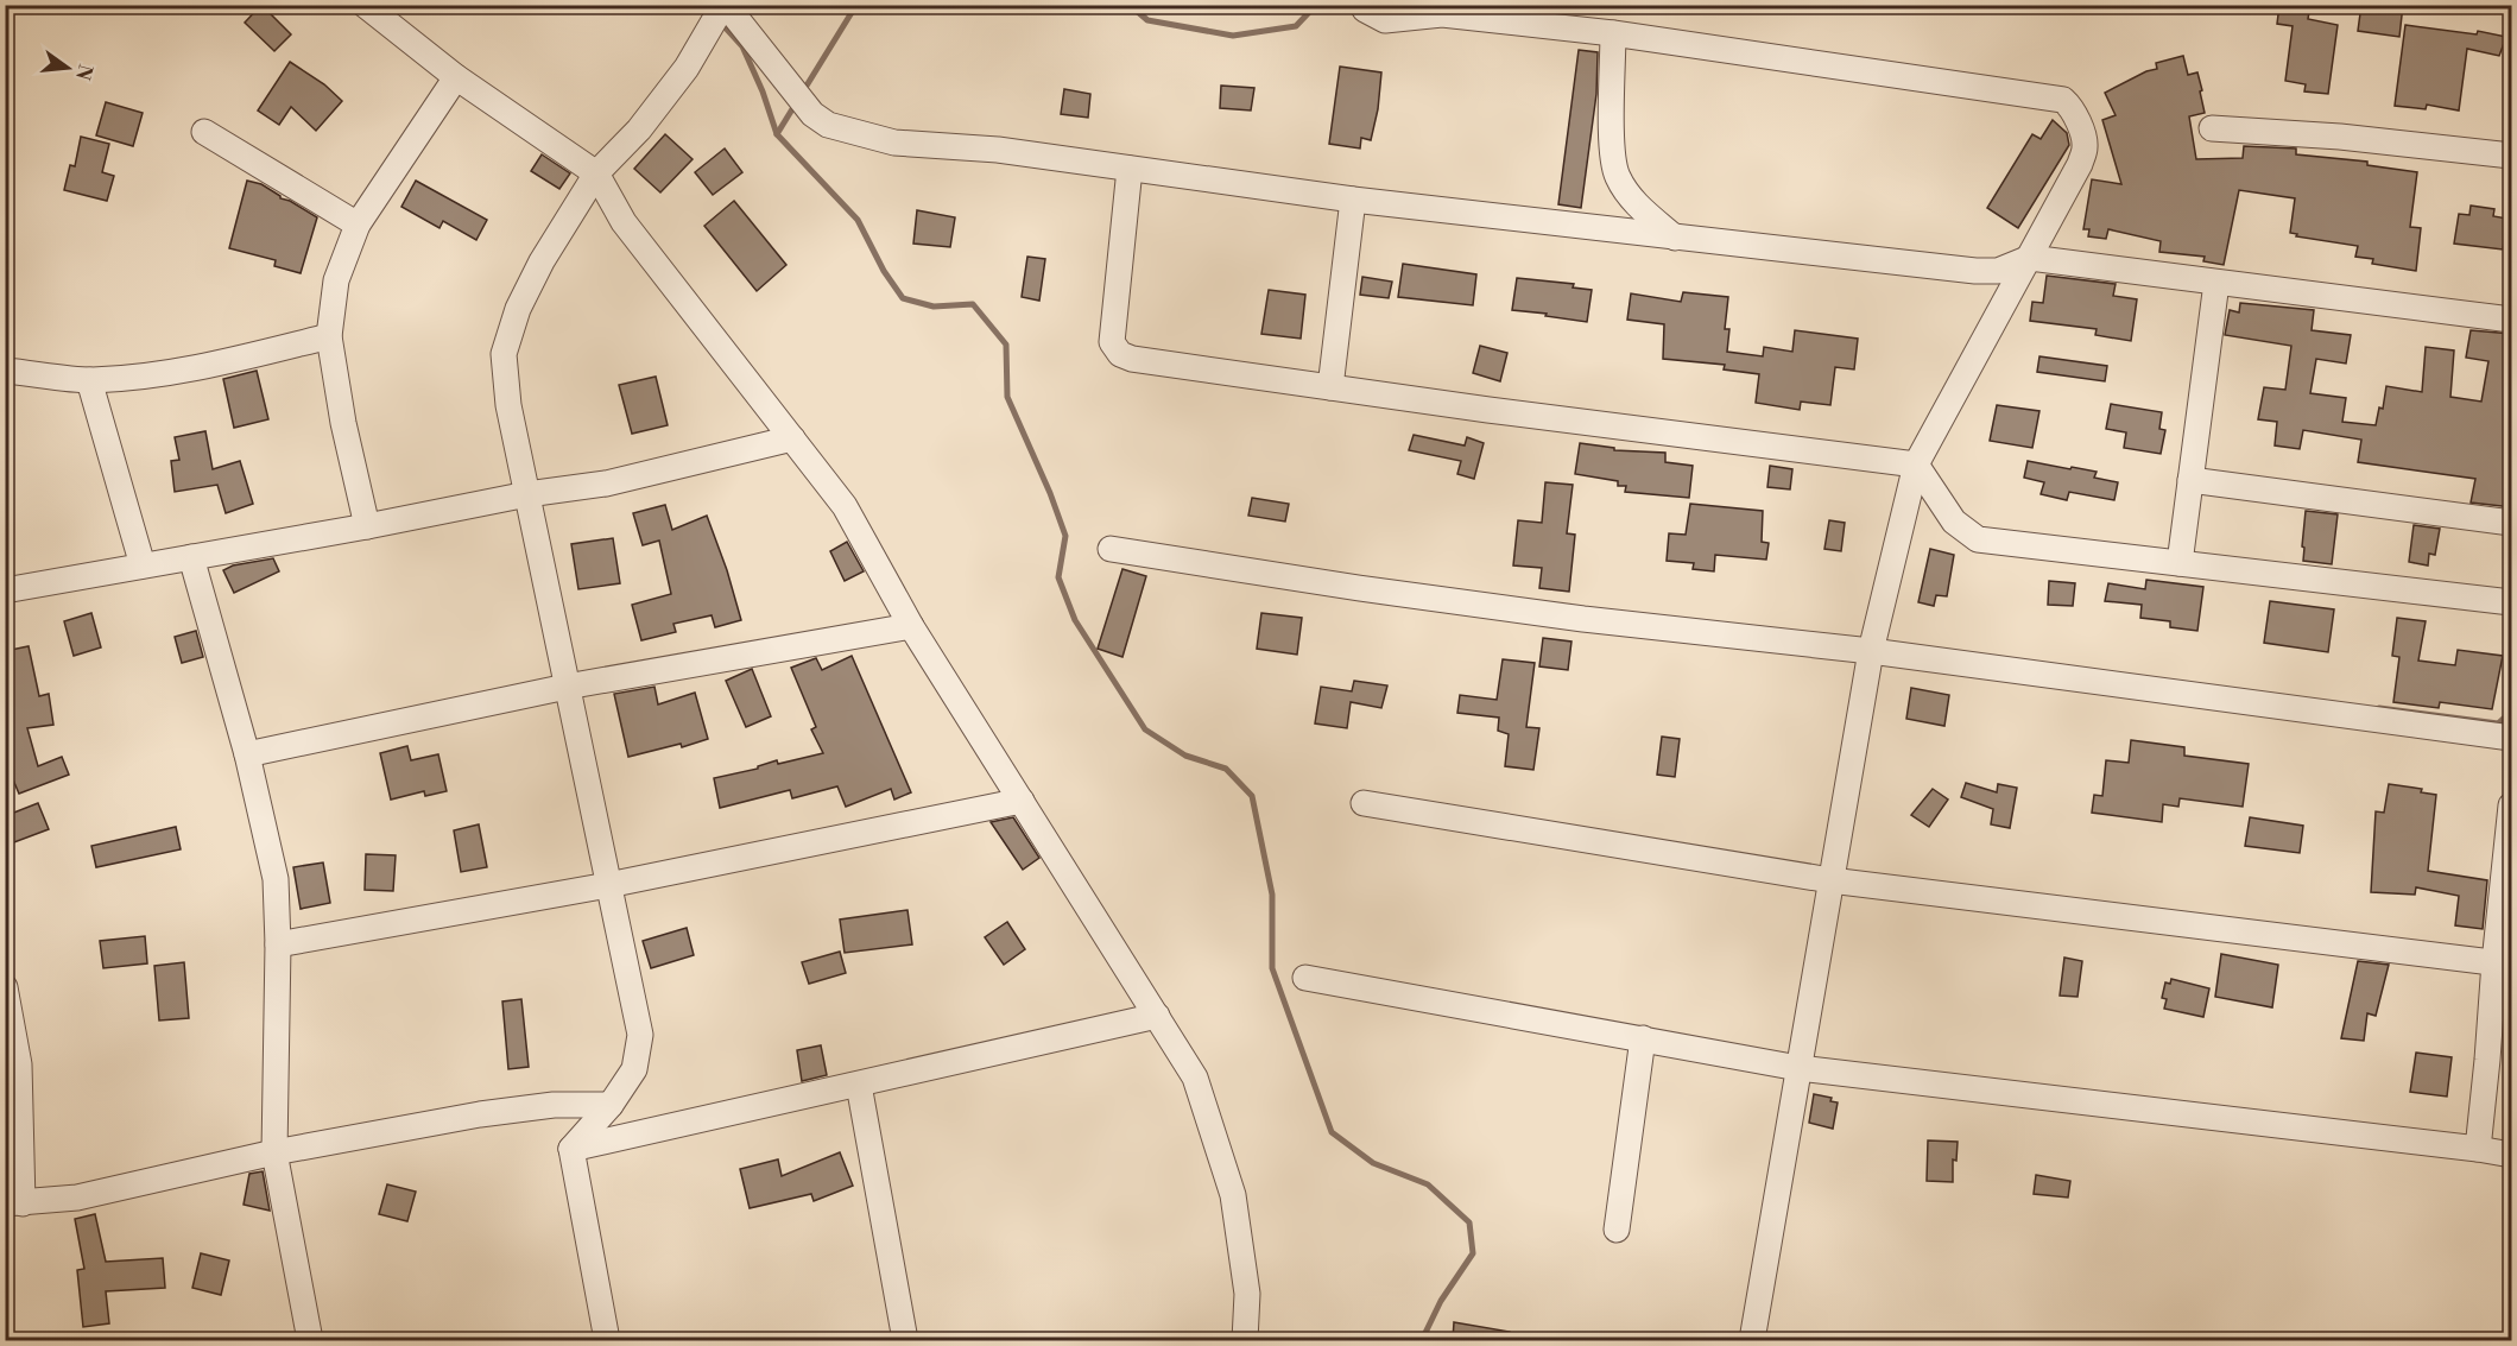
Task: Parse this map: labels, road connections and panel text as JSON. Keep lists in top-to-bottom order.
{
  "north": "right"
}
